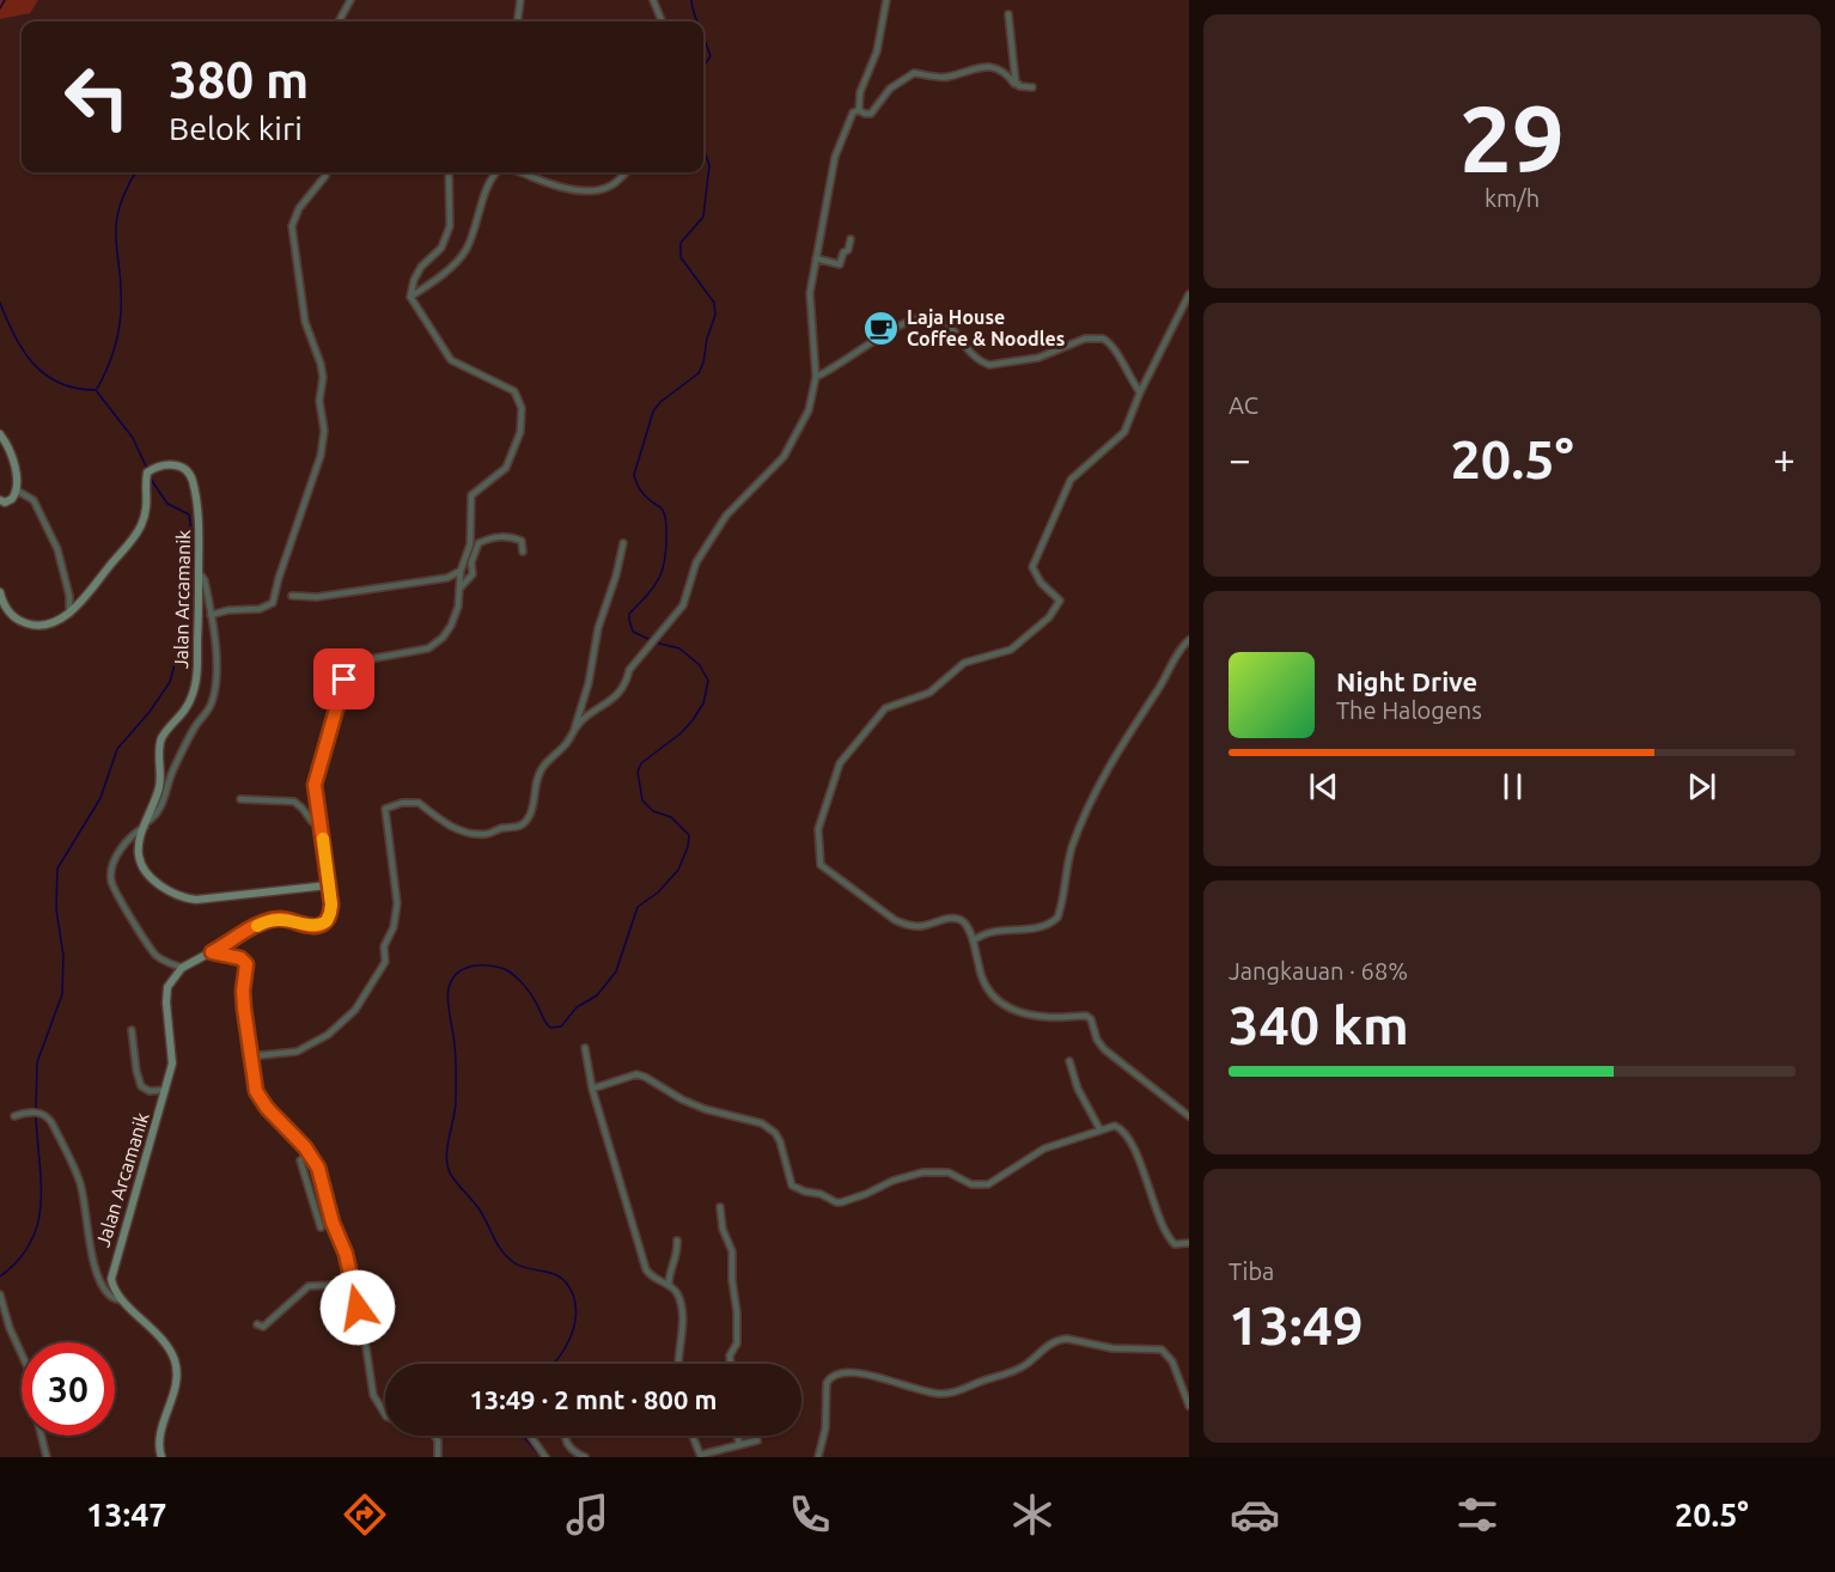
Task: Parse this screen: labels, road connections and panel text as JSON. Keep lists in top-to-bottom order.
{
  "streets": {
    "street": ["Jalan Arcamanik"]
  },
  "places": {
    "cafe": ["Laja House Coffee & Noodles"]
  },
  "page": {
    "tile": [
      ["29", "km/h"],
      "AC",
      ["Jangkauan · 68%", "340 km"],
      ["Tiba", "13:49"]
    ],
    "turn": ["380 m", "Belok kiri"],
    "heat": ["−", "20.5°", "+"],
    "song": ["Night Drive", "The Halogens"],
    "limit": "30",
    "trip": "13:49 · 2 mnt · 800 m",
    "tabs": ["13:47", "20.5°"]
  }
}
